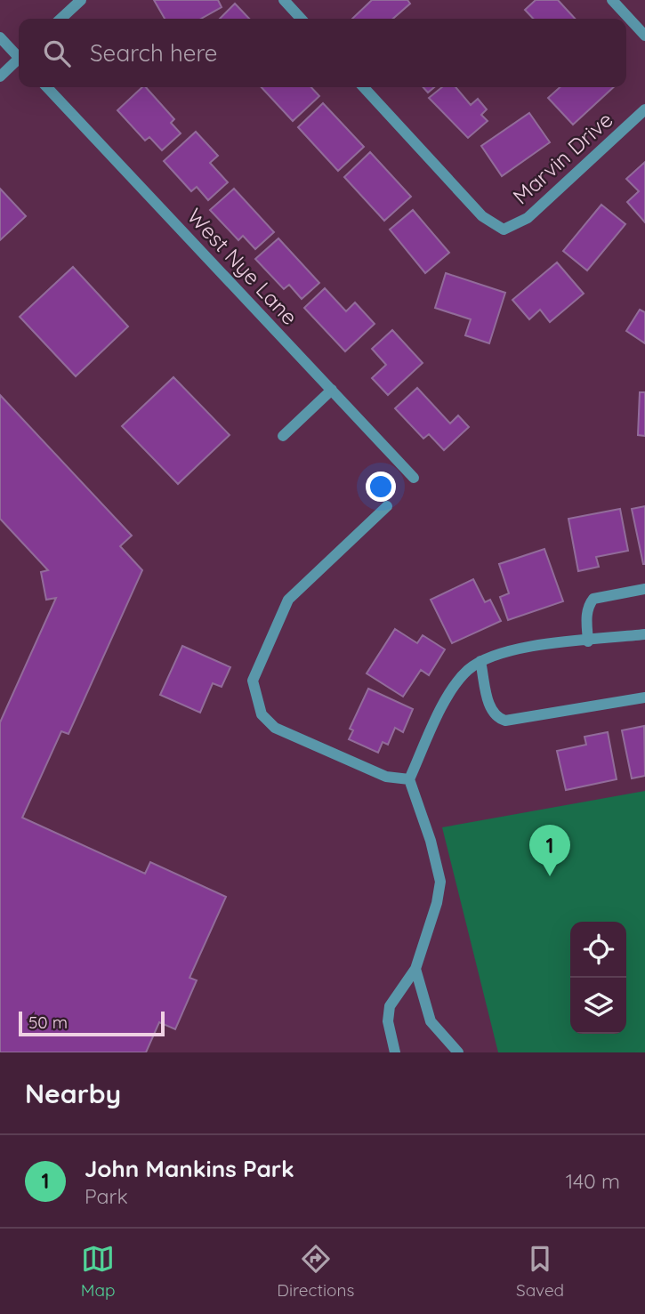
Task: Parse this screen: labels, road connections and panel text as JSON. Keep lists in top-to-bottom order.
{
  "streets": {
    "street": ["Marvin Drive", "West Nye Lane"]
  },
  "scale_bar": "50 m",
  "page": {
    "search": "Search here",
    "pins": "1",
    "scale": "50 m",
    "heading": "Nearby",
    "list": [
      {
        "mark": "1",
        "name": "John Mankins Park",
        "note": "Park",
        "value": "140 m"
      }
    ],
    "nav": ["Map", "Directions", "Saved"]
  }
}
